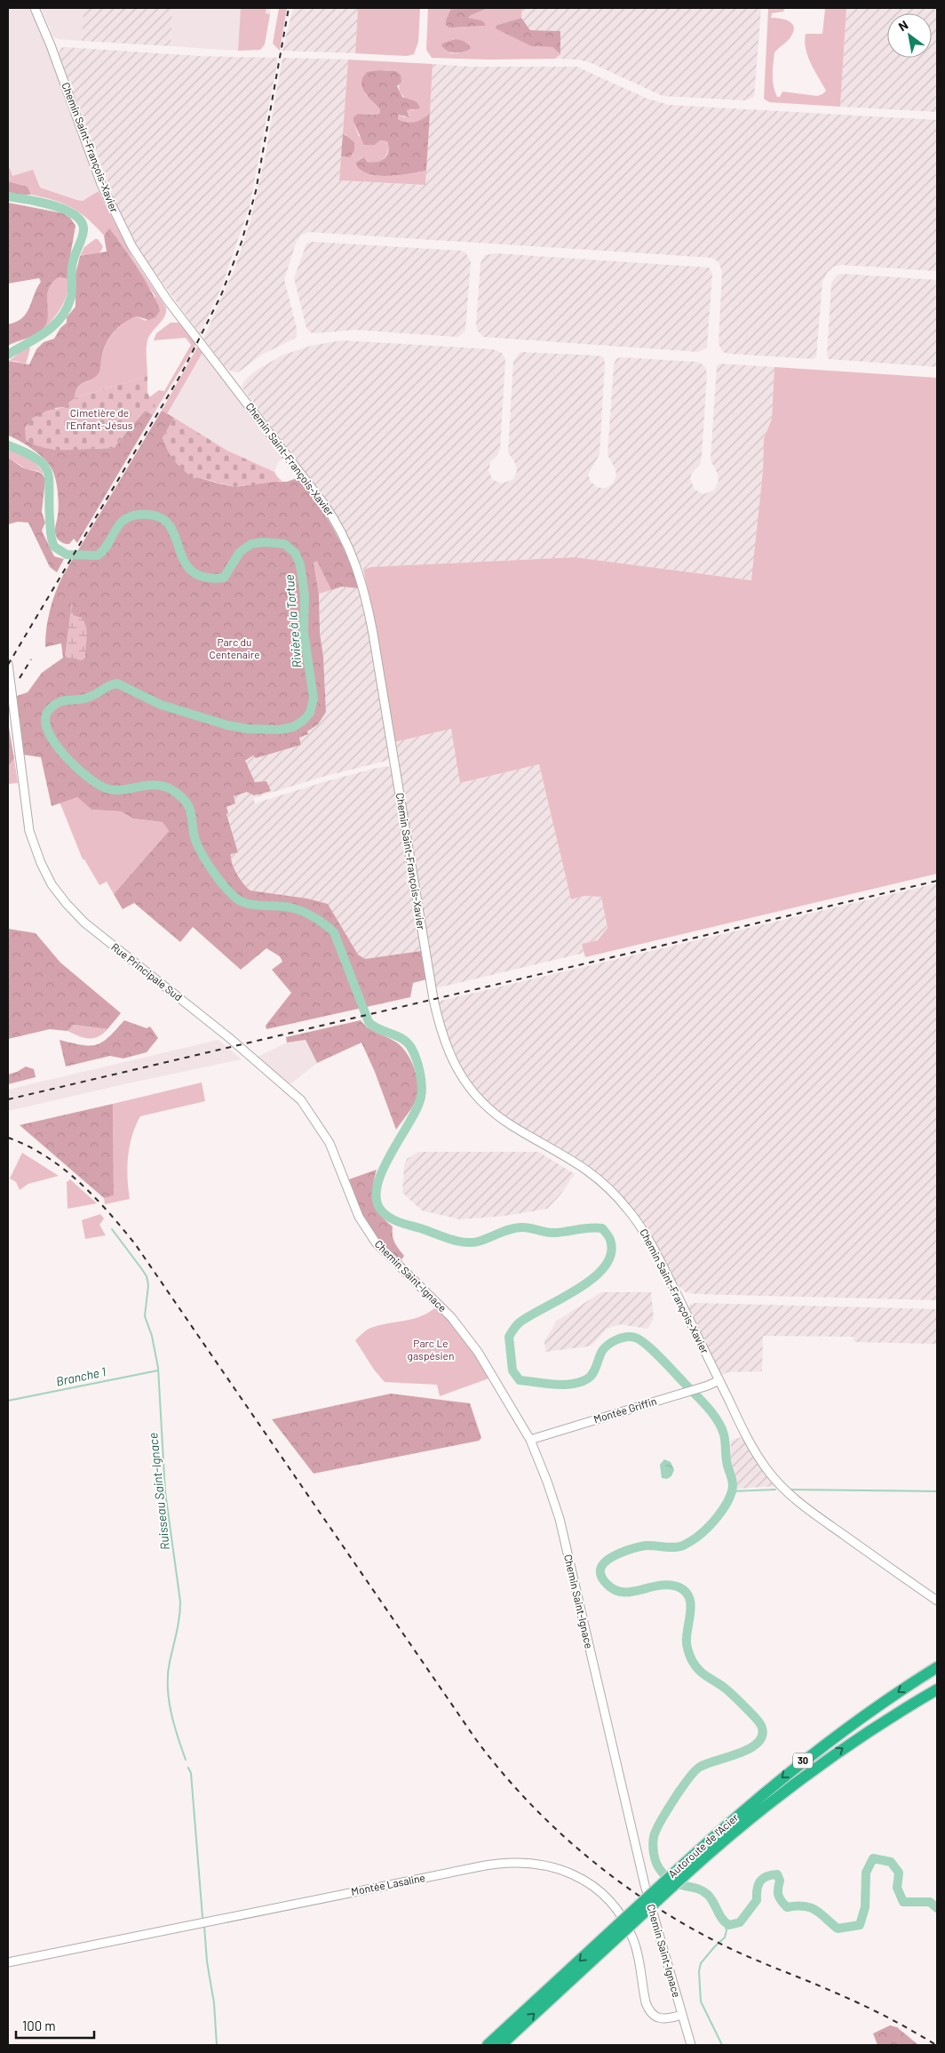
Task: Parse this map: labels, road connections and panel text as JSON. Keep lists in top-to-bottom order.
{
  "streets": {
    "highway": ["30", "Autoroute de l'Acier"],
    "street": [
      "Chemin Saint-François-Xavier",
      "Rue Principale Sud",
      "Chemin Saint-Ignace",
      "Montée Griffin",
      "Montée Lasaline"
    ]
  },
  "crossings": [
    ["Chemin Saint-François-Xavier", "Montée Griffin"],
    ["Rue Principale Sud", "Chemin Saint-Ignace"],
    ["Chemin Saint-Ignace", "Montée Griffin"],
    ["Chemin Saint-Ignace", "Montée Lasaline"]
  ],
  "water": ["Rivière à la Tortue", "Branche 1", "Ruisseau Saint-Ignace"],
  "parks": ["Cimetière de l'Enfant-Jésus", "Parc du Centenaire", "Parc Le gaspésien"],
  "scale_bar": "100 m",
  "north": "top left"
}
